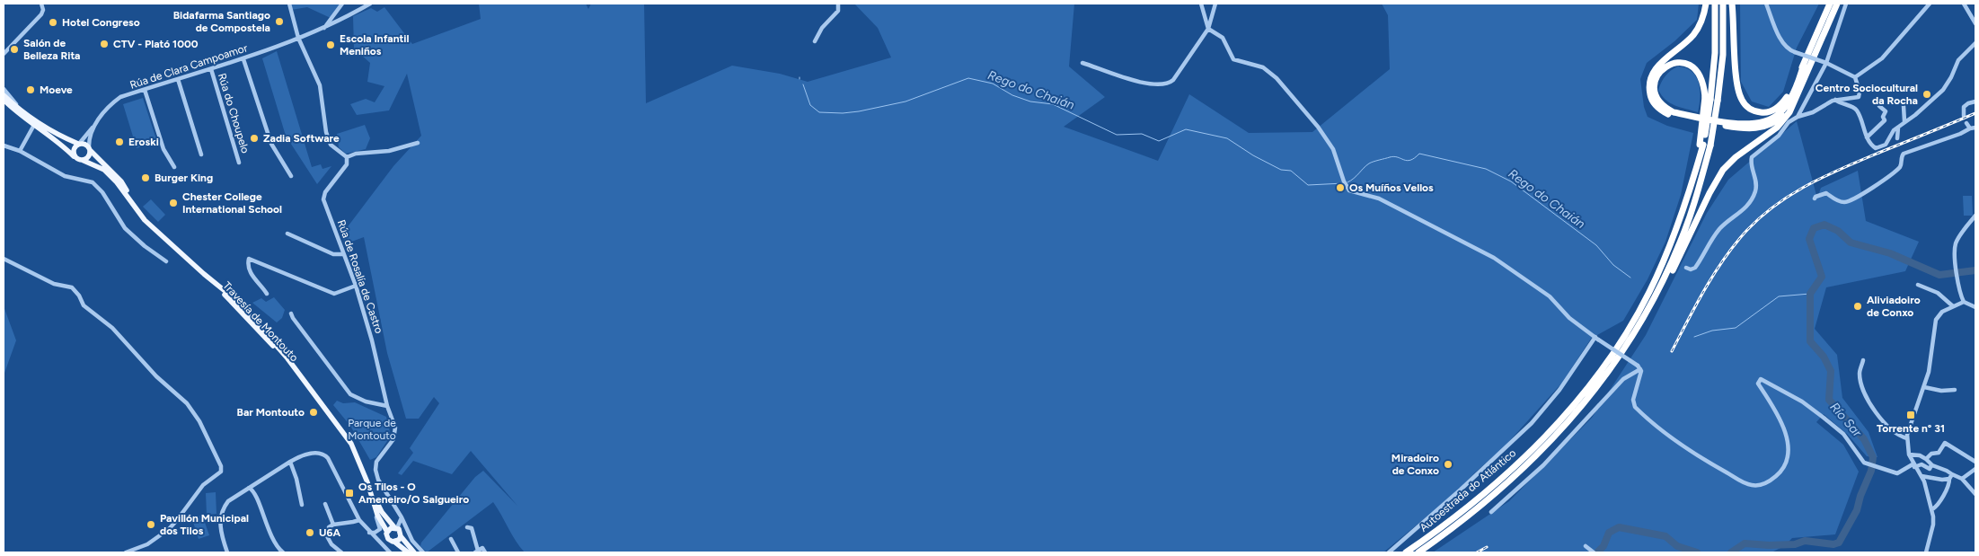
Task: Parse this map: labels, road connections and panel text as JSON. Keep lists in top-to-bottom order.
{
  "streets": {
    "highway": ["Autoestrada do Atlántico"],
    "main road": ["Travesía de Montouto"],
    "street": ["Rúa de Clara Campoamor", "Rúa do Choupelo", "Rúa de Rosalía de Castro"]
  },
  "crossings": [
    ["Rúa de Clara Campoamor", "Rúa do Choupelo"],
    ["Rúa de Clara Campoamor", "Travesía de Montouto"]
  ],
  "water": ["Rego do Chaián", "Río Sar"],
  "parks": ["Parque de Montouto"],
  "places": {
    "other": [
      "Bidafarma Santiago de Compostela",
      "Hotel Congreso",
      "CTV - Plató 1000",
      "Escola Infantil Meniños",
      "Salón de Belleza Rita",
      "Moeve",
      "Centro Sociocultural da Rocha",
      "Zadia Software",
      "Eroski",
      "Burger King",
      "Os Muíños Vellos",
      "Chester College International School",
      "Aliviadoiro de Conxo",
      "Bar Montouto",
      "Miradoiro de Conxo",
      "Pavillón Municipal dos Tilos",
      "U6A"
    ],
    "transit": ["Torrente n° 31", "Os Tilos - O Ameneiro/O Salgueiro"]
  }
}
